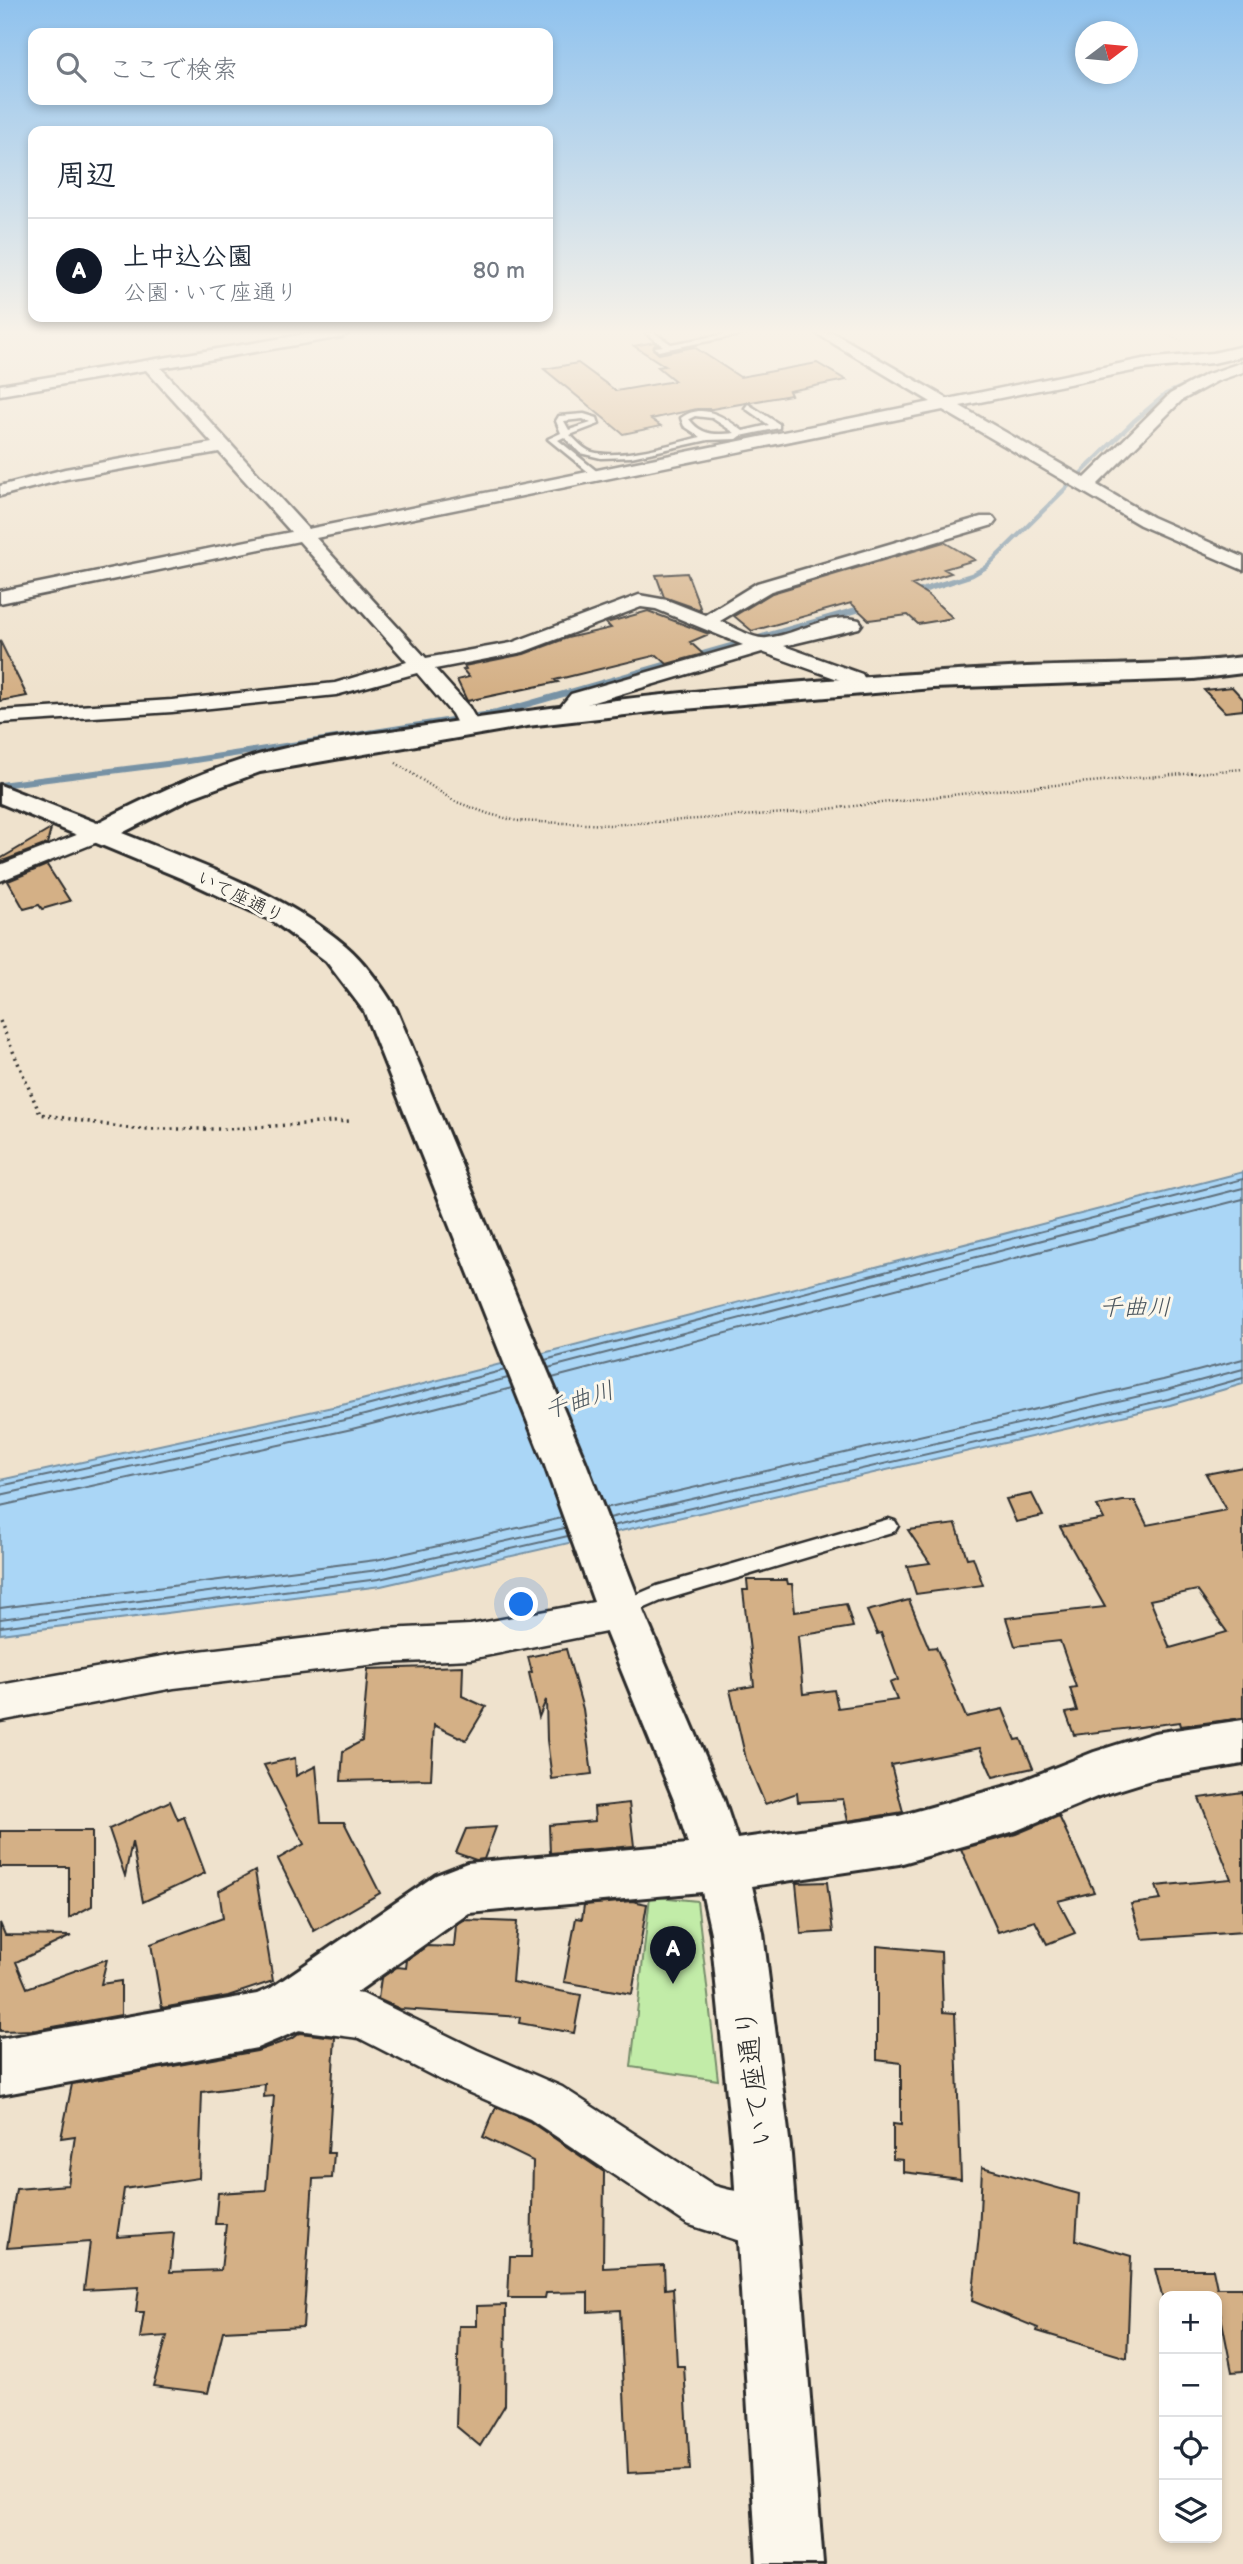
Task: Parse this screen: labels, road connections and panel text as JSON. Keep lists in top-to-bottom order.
{
  "streets": {
    "street": ["いて座通り"]
  },
  "water": ["千曲川"],
  "north": "right",
  "page": {
    "search": "ここで検索",
    "heading": "周辺",
    "list": [
      {
        "mark": "A",
        "name": "上中込公園",
        "note": "公園 · いて座通り",
        "value": "80 m"
      }
    ],
    "pins": "A",
    "map_buttons": ["+", "−"]
  }
}
